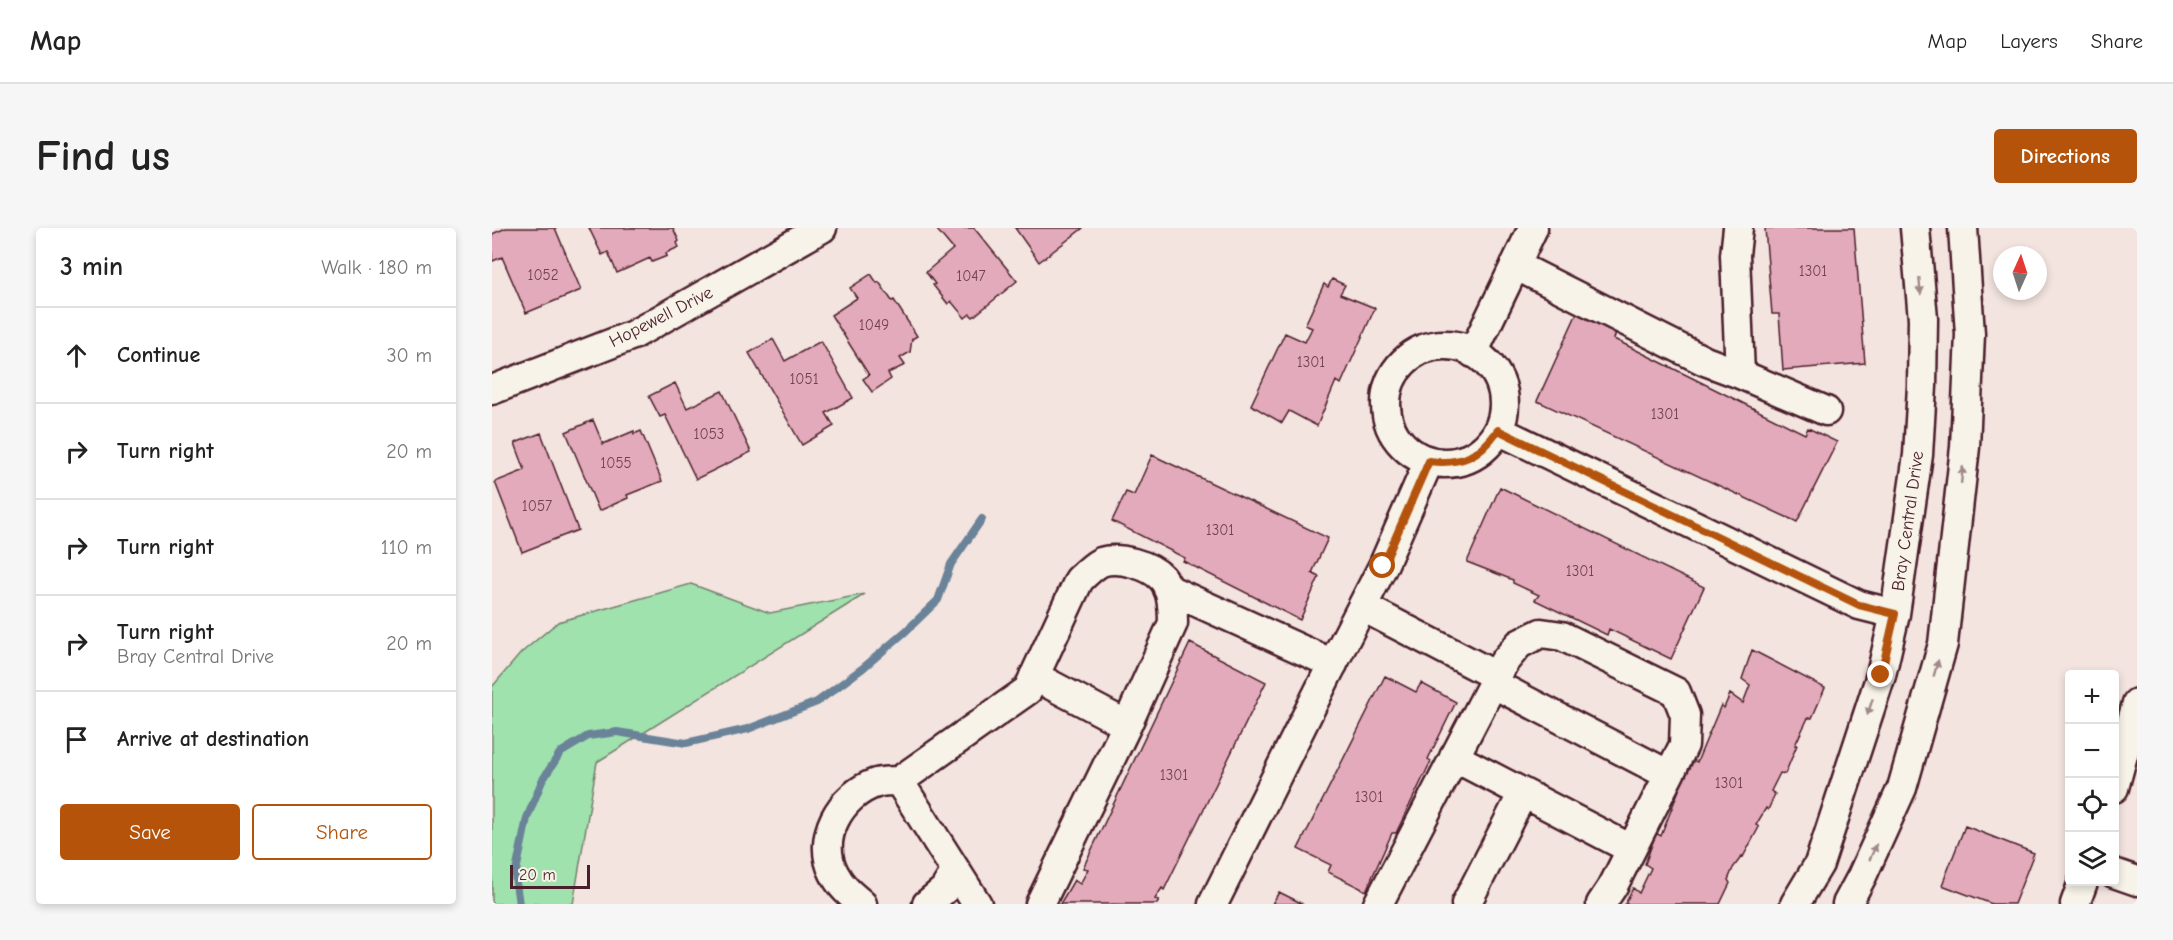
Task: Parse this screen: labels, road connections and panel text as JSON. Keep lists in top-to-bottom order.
{
  "streets": {
    "street": ["Hopewell Drive", "Bray Central Drive"]
  },
  "house_numbers": [
    "1301",
    "1052",
    "1047",
    "1049",
    "1301",
    "1051",
    "1301",
    "1053",
    "1055",
    "1057",
    "1301",
    "1301",
    "1301",
    "1301",
    "1301"
  ],
  "scale_bar": "20 m",
  "north": "top",
  "page": {
    "header": "Map",
    "nav": ["Map", "Layers", "Share"],
    "buttons": [
      "Directions",
      ["Save", "Share"]
    ],
    "title": "Find us",
    "heading": ["3 min", "Walk · 180 m"],
    "list": [
      ["Continue", "30 m"],
      ["Turn right", "20 m"],
      ["Turn right", "110 m"],
      ["Turn right", "Bray Central Drive", "20 m"],
      "Arrive at destination"
    ],
    "map_buttons": ["+", "−"],
    "scale": "20 m"
  }
}
